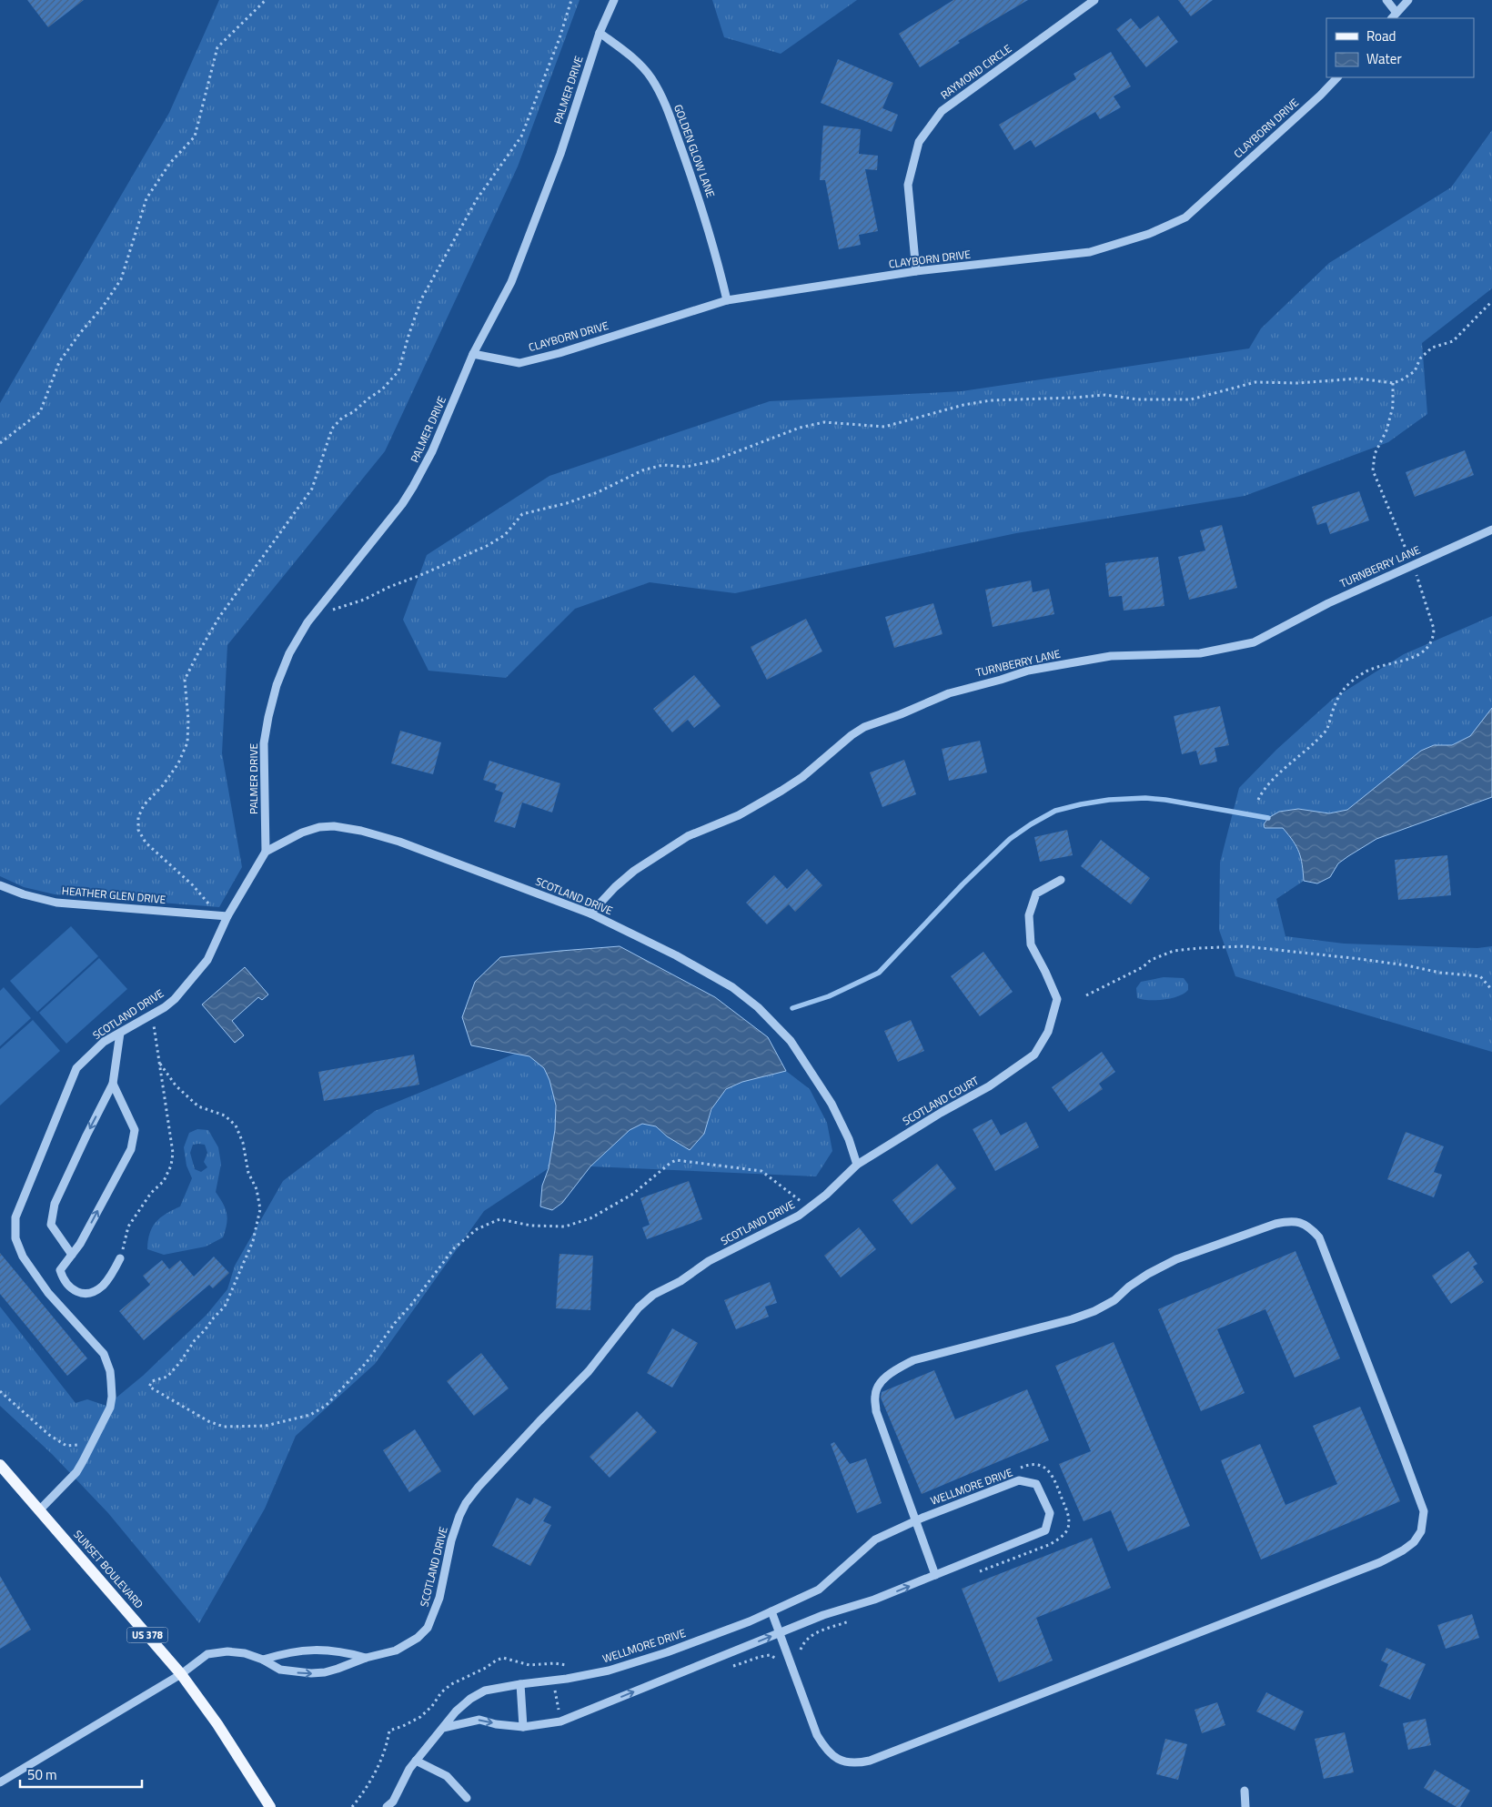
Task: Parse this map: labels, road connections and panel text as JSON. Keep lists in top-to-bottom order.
{
  "streets": {
    "main road": ["SUNSET BOULEVARD", "US 378"],
    "street": [
      "RAYMOND CIRCLE",
      "PALMER DRIVE",
      "CLAYBORN DRIVE",
      "GOLDEN GLOW LANE",
      "TURNBERRY LANE",
      "HEATHER GLEN DRIVE",
      "SCOTLAND DRIVE",
      "SCOTLAND COURT",
      "WELLMORE DRIVE"
    ]
  },
  "crossings": [
    ["RAYMOND CIRCLE", "CLAYBORN DRIVE"],
    ["PALMER DRIVE", "CLAYBORN DRIVE"],
    ["PALMER DRIVE", "GOLDEN GLOW LANE"],
    ["PALMER DRIVE", "SCOTLAND DRIVE"],
    ["CLAYBORN DRIVE", "GOLDEN GLOW LANE"],
    ["TURNBERRY LANE", "SCOTLAND DRIVE"],
    ["HEATHER GLEN DRIVE", "SCOTLAND DRIVE"],
    ["SCOTLAND DRIVE", "SCOTLAND COURT"],
    ["SCOTLAND DRIVE", "SUNSET BOULEVARD"]
  ],
  "legend": ["Road", "Water"],
  "scale_bar": "50 m"
}
